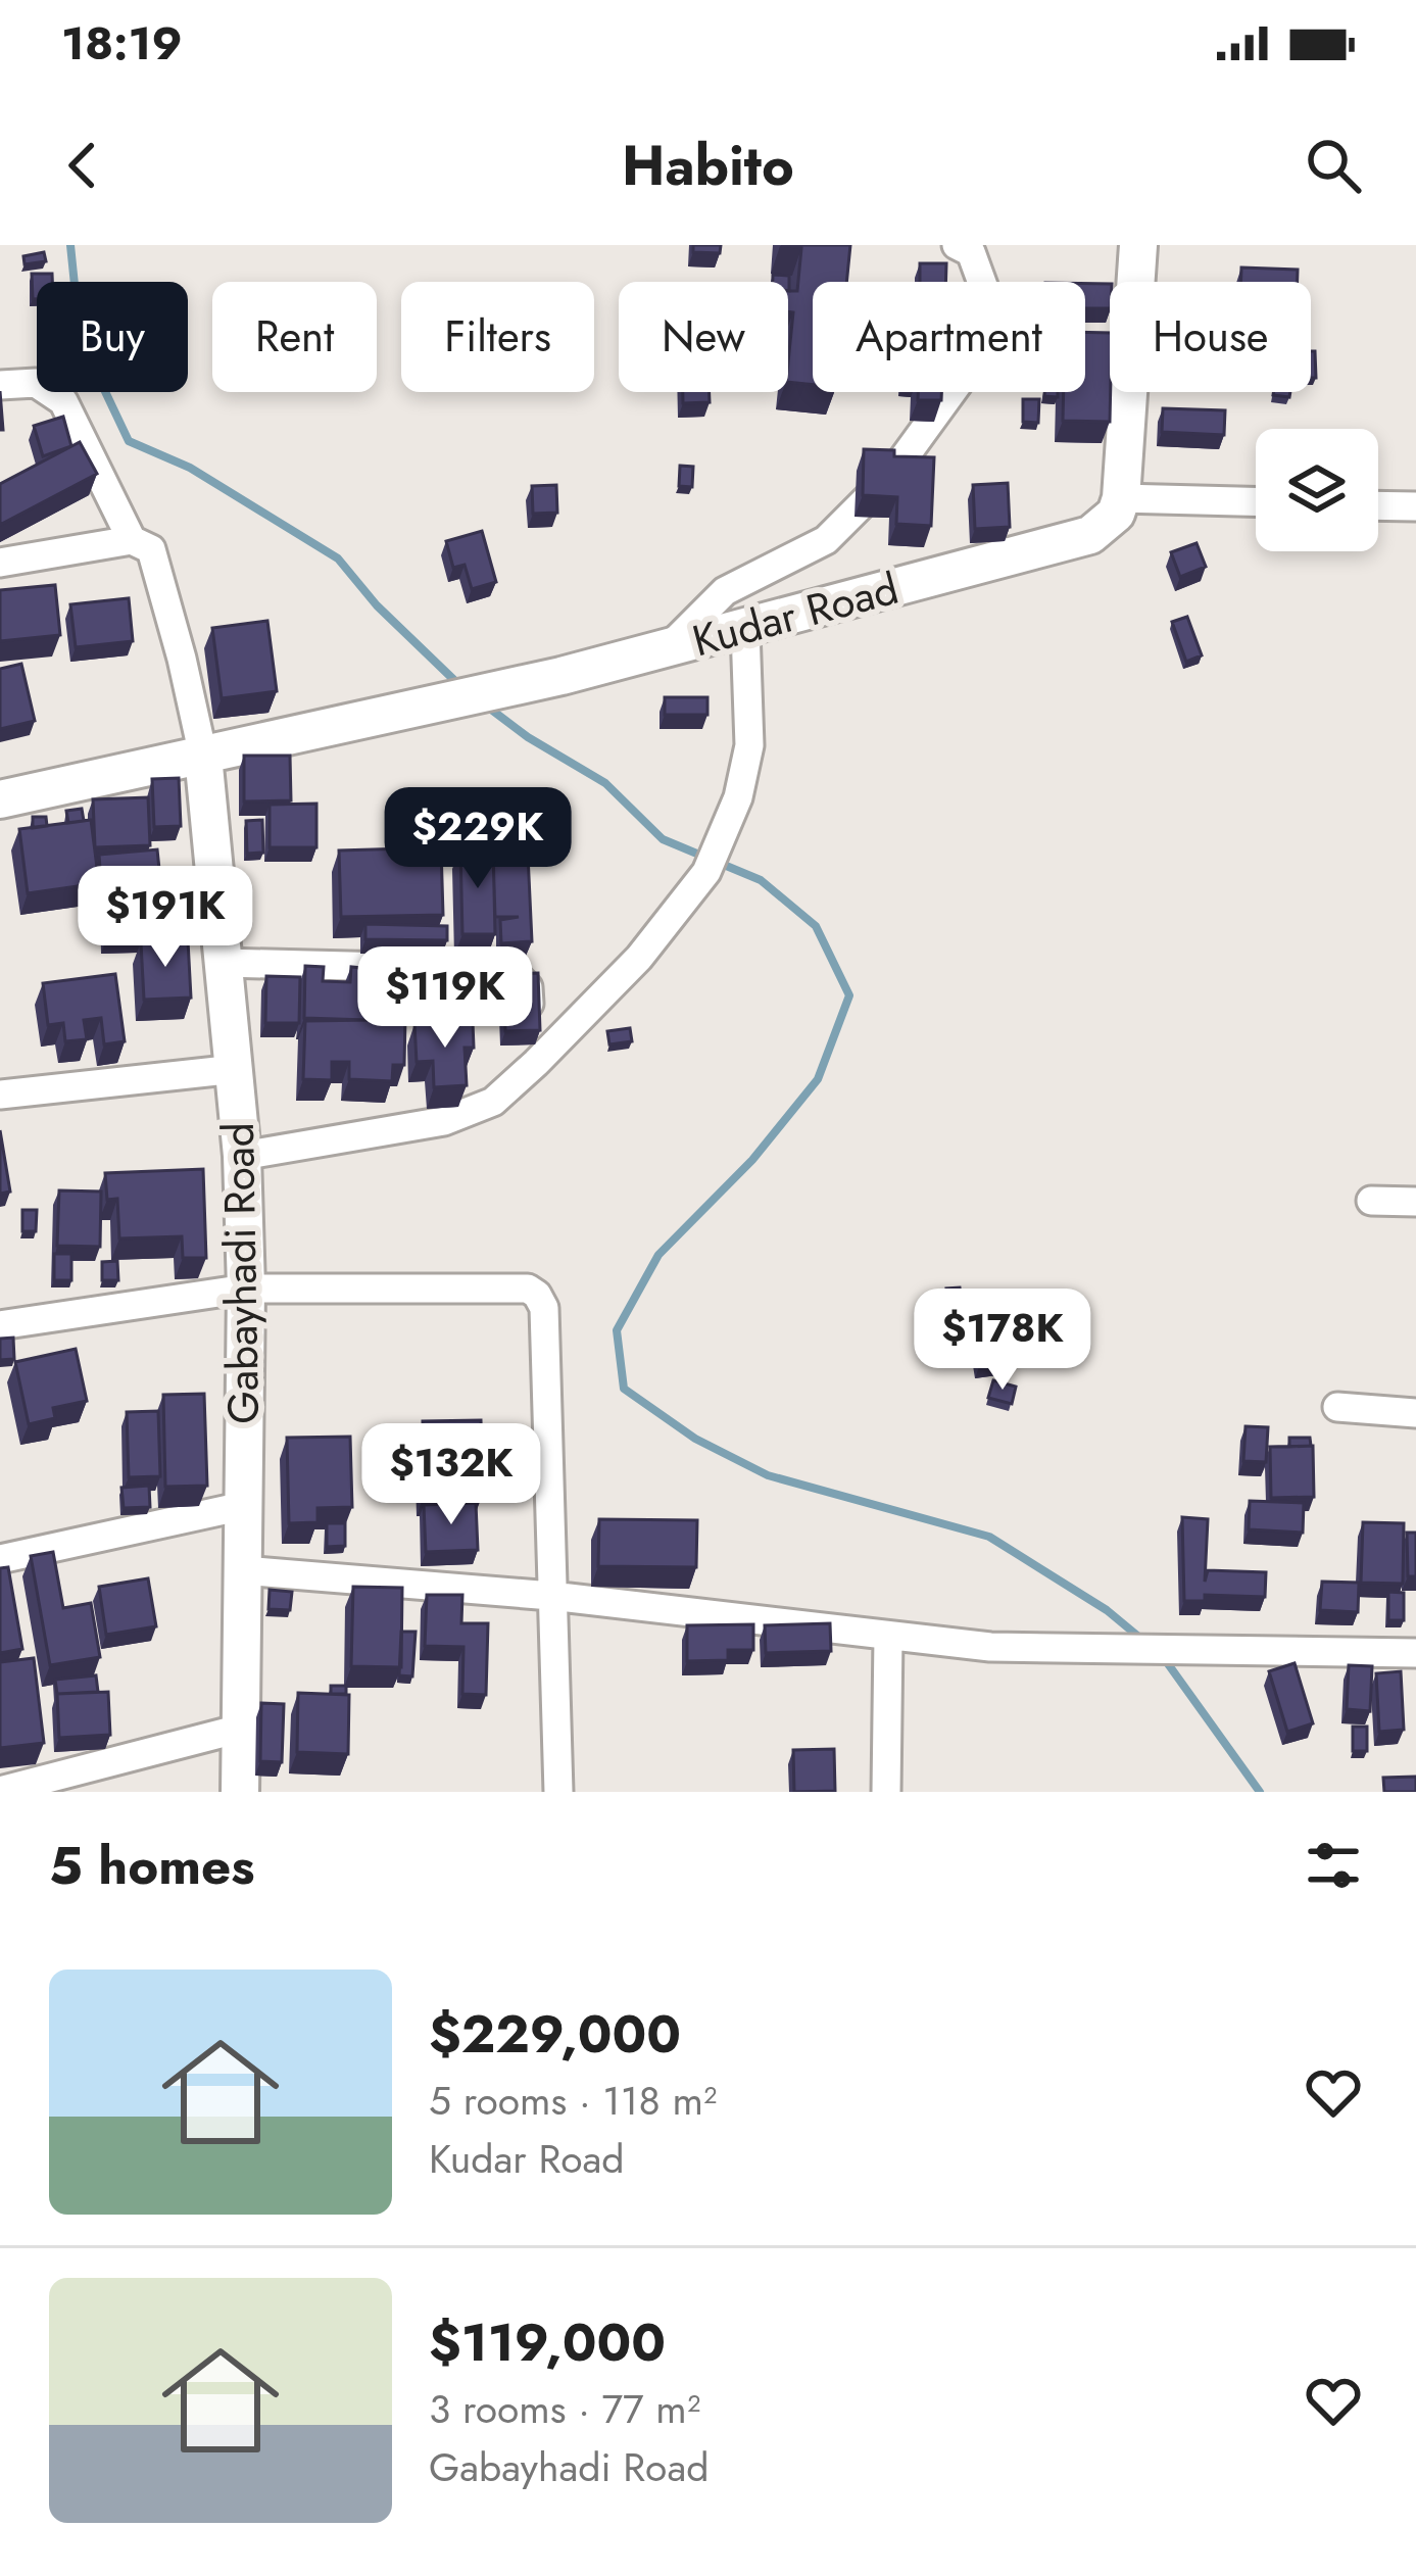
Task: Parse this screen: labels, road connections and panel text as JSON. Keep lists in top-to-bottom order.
{
  "streets": {
    "street": ["Kudar Road", "Gabayhadi Road"]
  },
  "crossings": [
    ["Kudar Road", "Gabayhadi Road"]
  ],
  "page": {
    "status": "18:19",
    "header": "Habito",
    "chip": [
      "Buy",
      "Rent",
      "Filters",
      "New",
      "Apartment",
      "House"
    ],
    "price": [
      "$229K",
      "$191K",
      "$119K",
      "$178K",
      "$132K"
    ],
    "heading": "5 homes",
    "list": [
      {
        "name": "$229,000",
        "note": "5 rooms · 118 m² · Kudar Road"
      },
      {
        "name": "$119,000",
        "note": "3 rooms · 77 m² · Gabayhadi Road"
      }
    ]
  }
}
